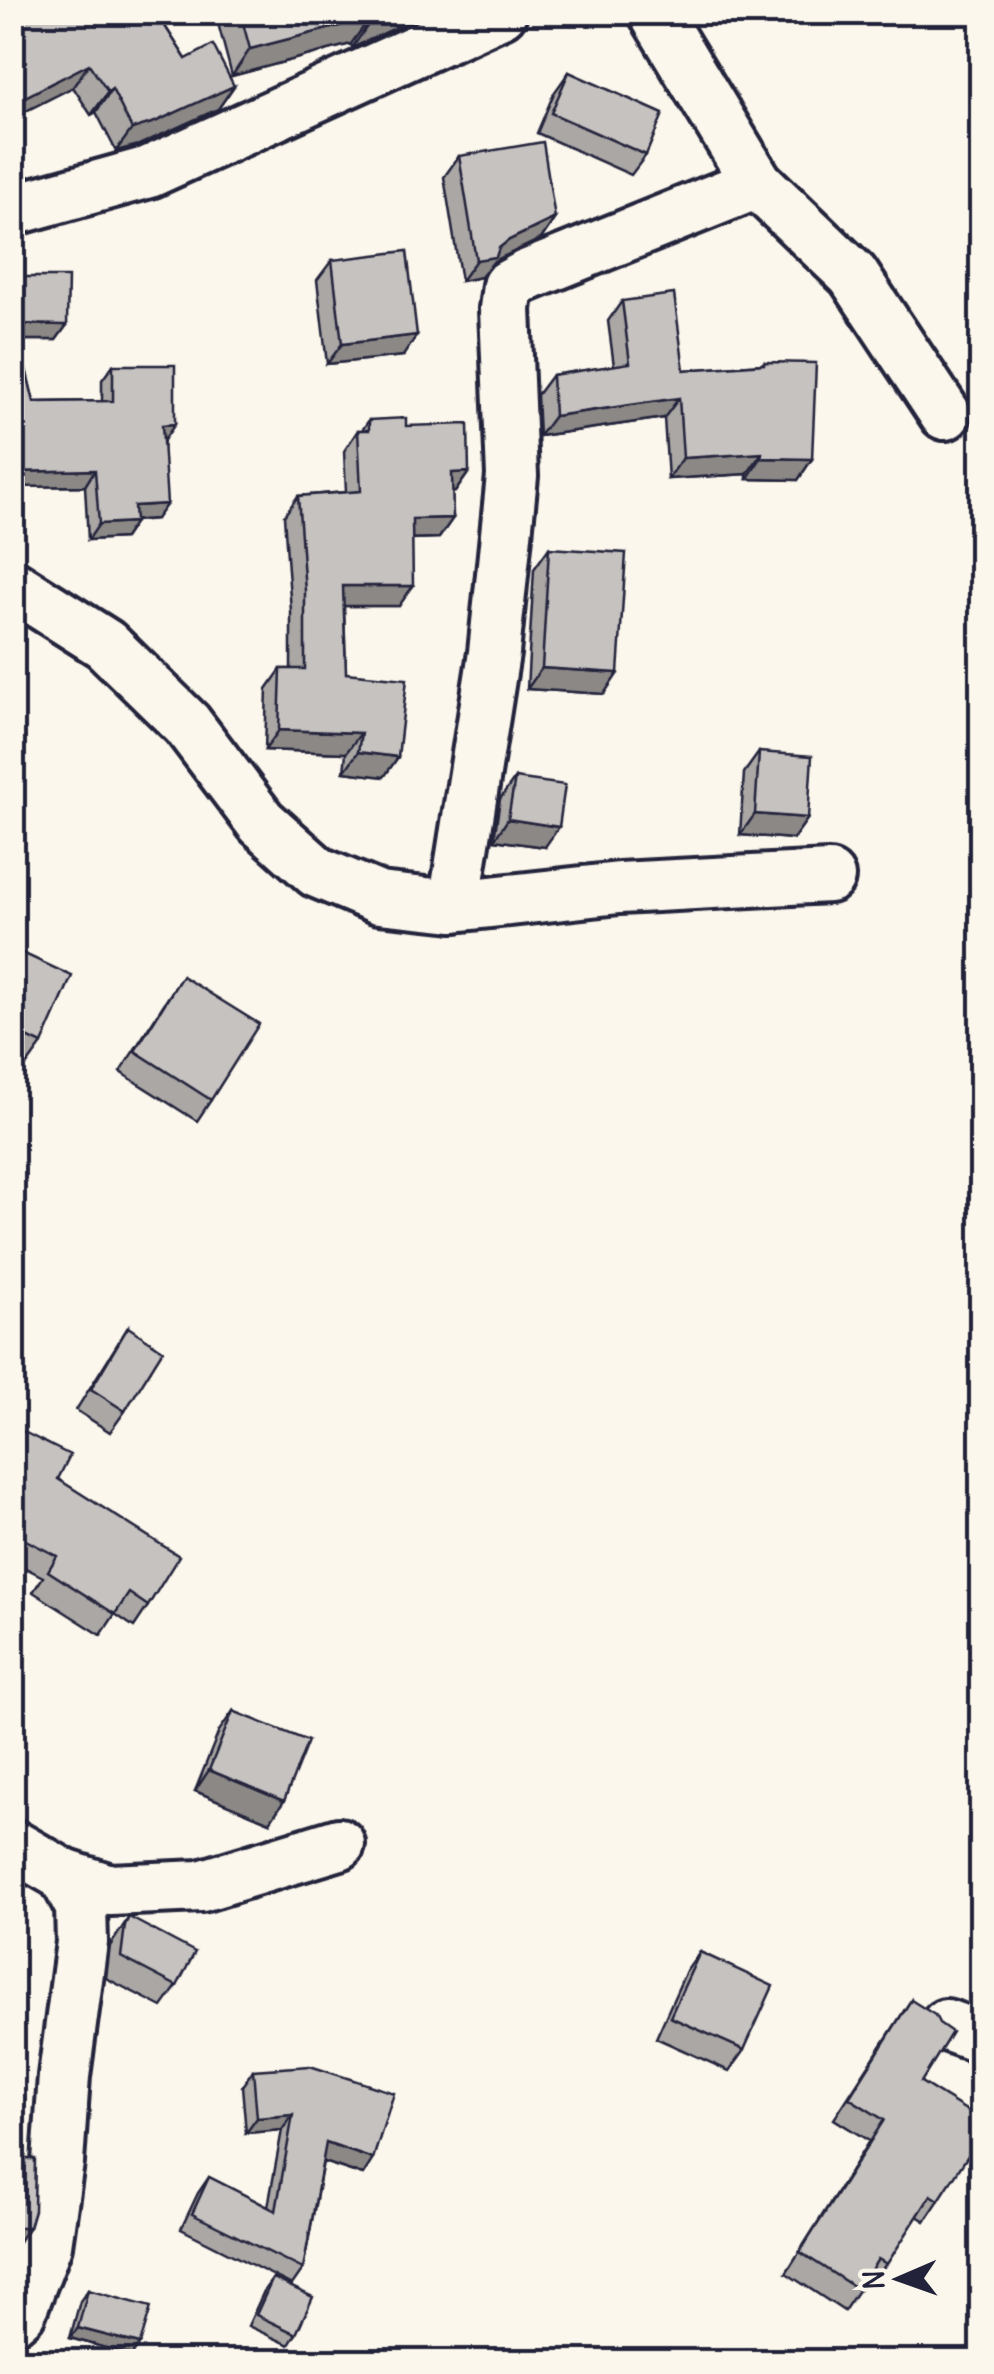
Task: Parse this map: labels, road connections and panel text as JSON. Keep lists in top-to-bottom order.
{
  "north": "left"
}
